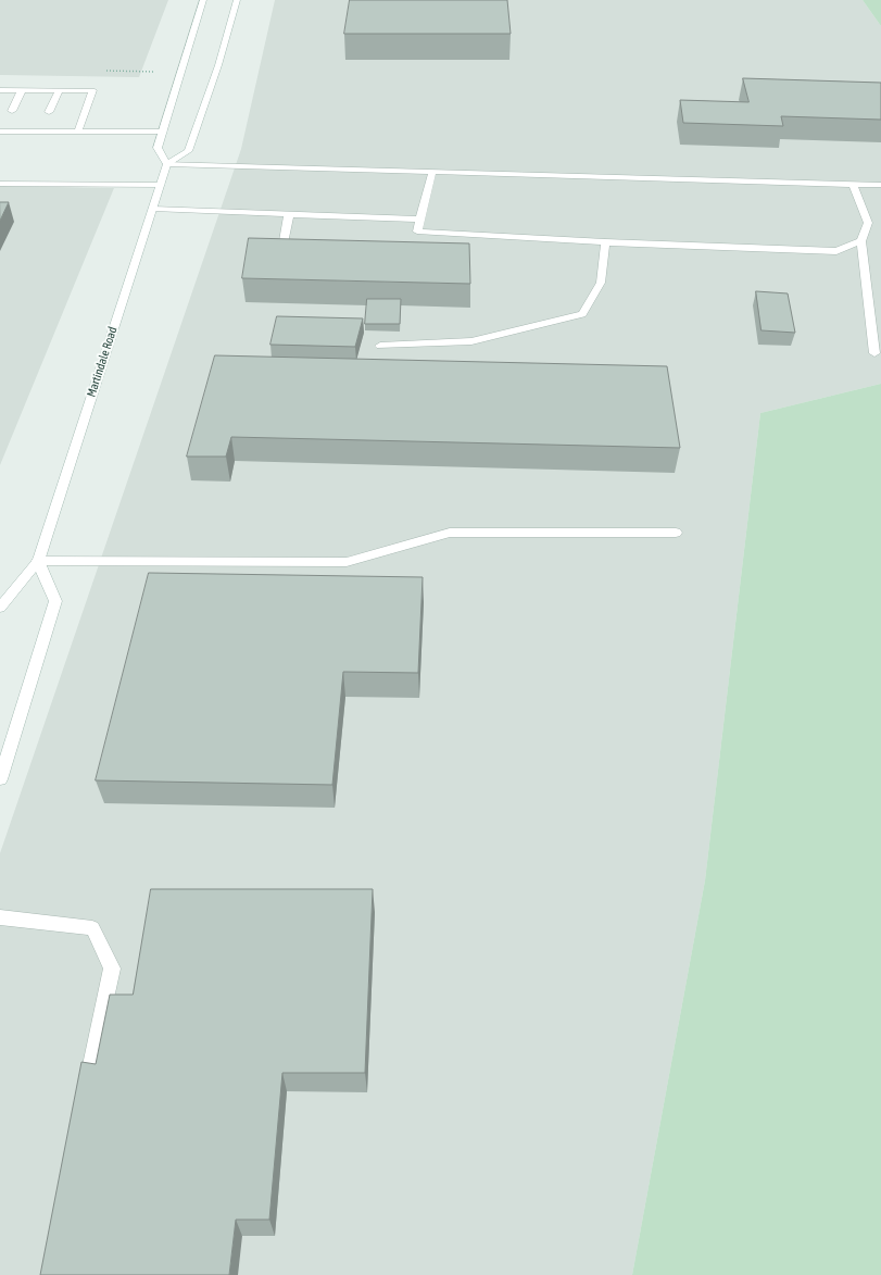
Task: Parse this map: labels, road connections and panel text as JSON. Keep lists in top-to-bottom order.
{
  "streets": {
    "main road": ["Martindale Road"]
  }
}
